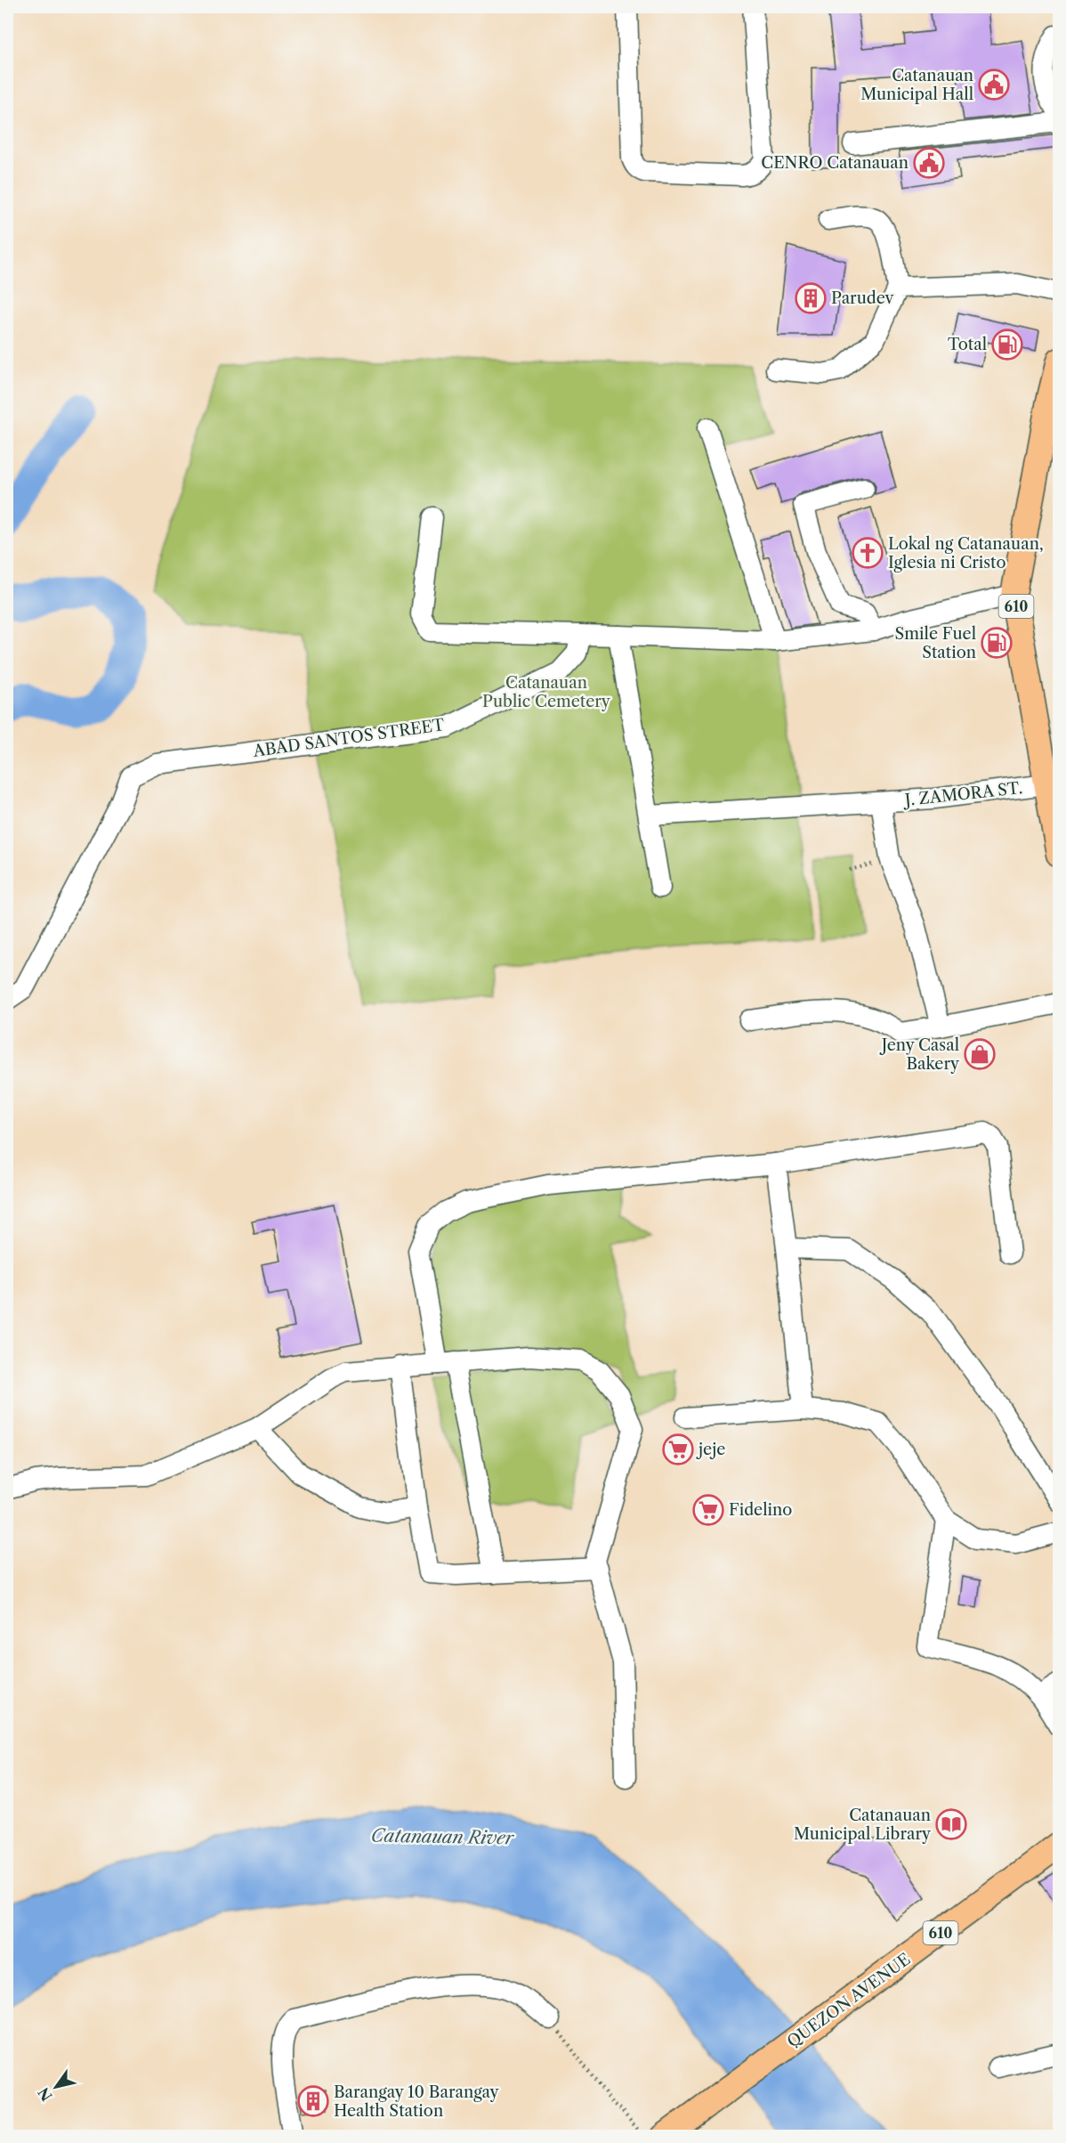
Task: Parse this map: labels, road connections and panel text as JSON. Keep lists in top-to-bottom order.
{
  "streets": {
    "main road": ["610", "QUEZON AVENUE"],
    "street": ["ABAD SANTOS STREET", "J. ZAMORA ST."]
  },
  "crossings": [
    ["610", "J. ZAMORA ST."]
  ],
  "water": ["Catanauan River"],
  "parks": ["Catanauan Public Cemetery"],
  "places": {
    "public building": ["Catanauan Municipal Hall", "CENRO Catanauan"],
    "building": ["Parudev", "Barangay 10 Barangay Health Station"],
    "fuel station": ["Total", "Smile Fuel Station"],
    "church": ["Lokal ng Catanauan, Iglesia ni Cristo"],
    "shop": ["Jeny Casal Bakery"],
    "supermarket": ["jeje", "Fidelino"],
    "library": ["Catanauan Municipal Library"]
  },
  "north": "bottom left"
}
